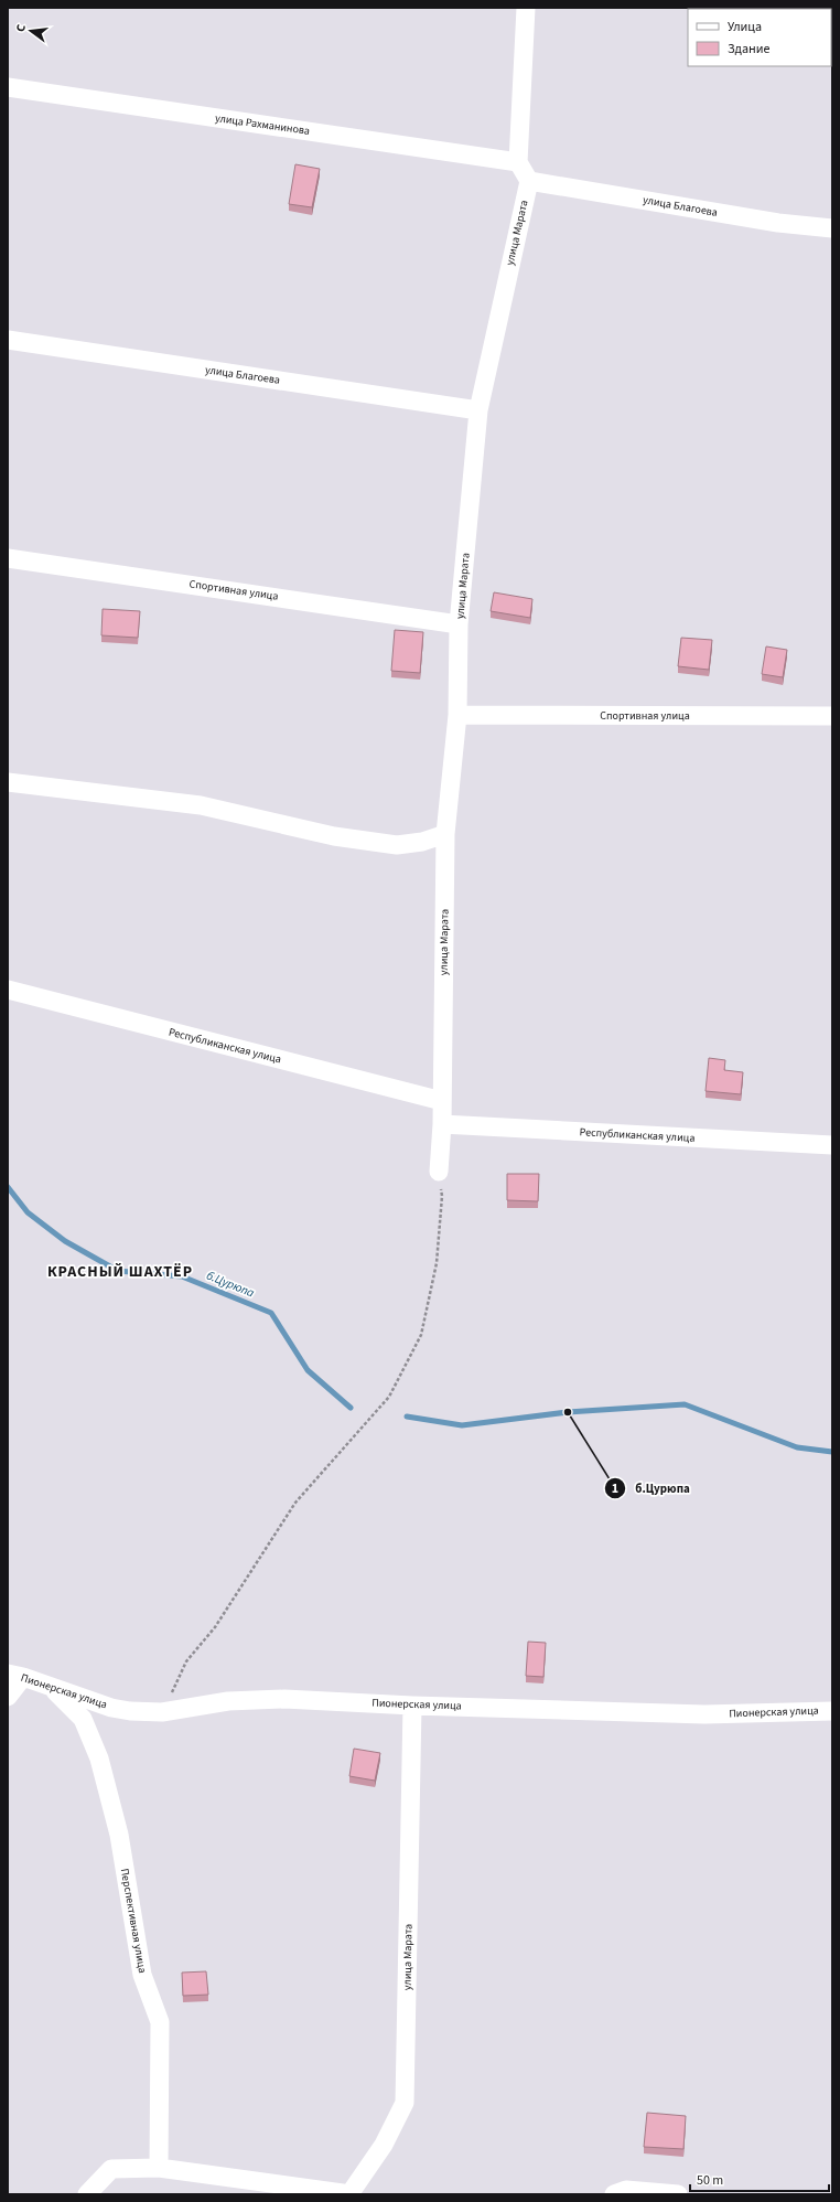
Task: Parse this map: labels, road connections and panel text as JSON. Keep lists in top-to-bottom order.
{
  "streets": {
    "street": [
      "улица Рахманинова",
      "улица Благоева",
      "улица Марата",
      "Спортивная улица",
      "Республиканская улица",
      "Пионерская улица",
      "Перспективная улица"
    ]
  },
  "crossings": [
    ["улица Благоева", "улица Марата"],
    ["улица Марата", "Спортивная улица"],
    ["улица Марата", "Республиканская улица"],
    ["улица Марата", "Пионерская улица"],
    ["Пионерская улица", "Перспективная улица"]
  ],
  "districts": ["КРАСНЫЙ ШАХТЁР"],
  "water": ["б.Цурюпа"],
  "places": ["б.Цурюпа"],
  "legend": ["Улица", "Здание"],
  "scale_bar": "50 m",
  "north": "left"
}
